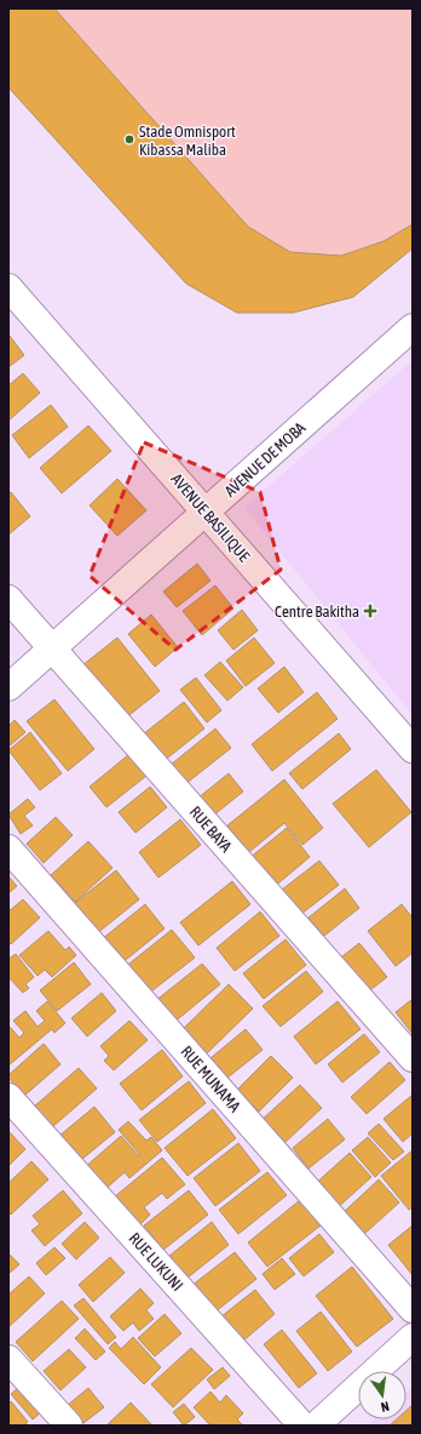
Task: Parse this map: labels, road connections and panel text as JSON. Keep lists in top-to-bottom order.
{
  "streets": {
    "street": [
      "AVENUE DE MOBA",
      "AVENUE BASILIQUE",
      "RUE BAYA",
      "RUE MUNAMA",
      "RUE LUKUNI"
    ]
  },
  "crossings": [
    ["AVENUE DE MOBA", "AVENUE BASILIQUE"],
    ["AVENUE DE MOBA", "RUE BAYA"]
  ],
  "places": {
    "other": ["Stade Omnisport Kibassa Maliba"],
    "health": ["Centre Bakitha"]
  },
  "north": "bottom"
}
